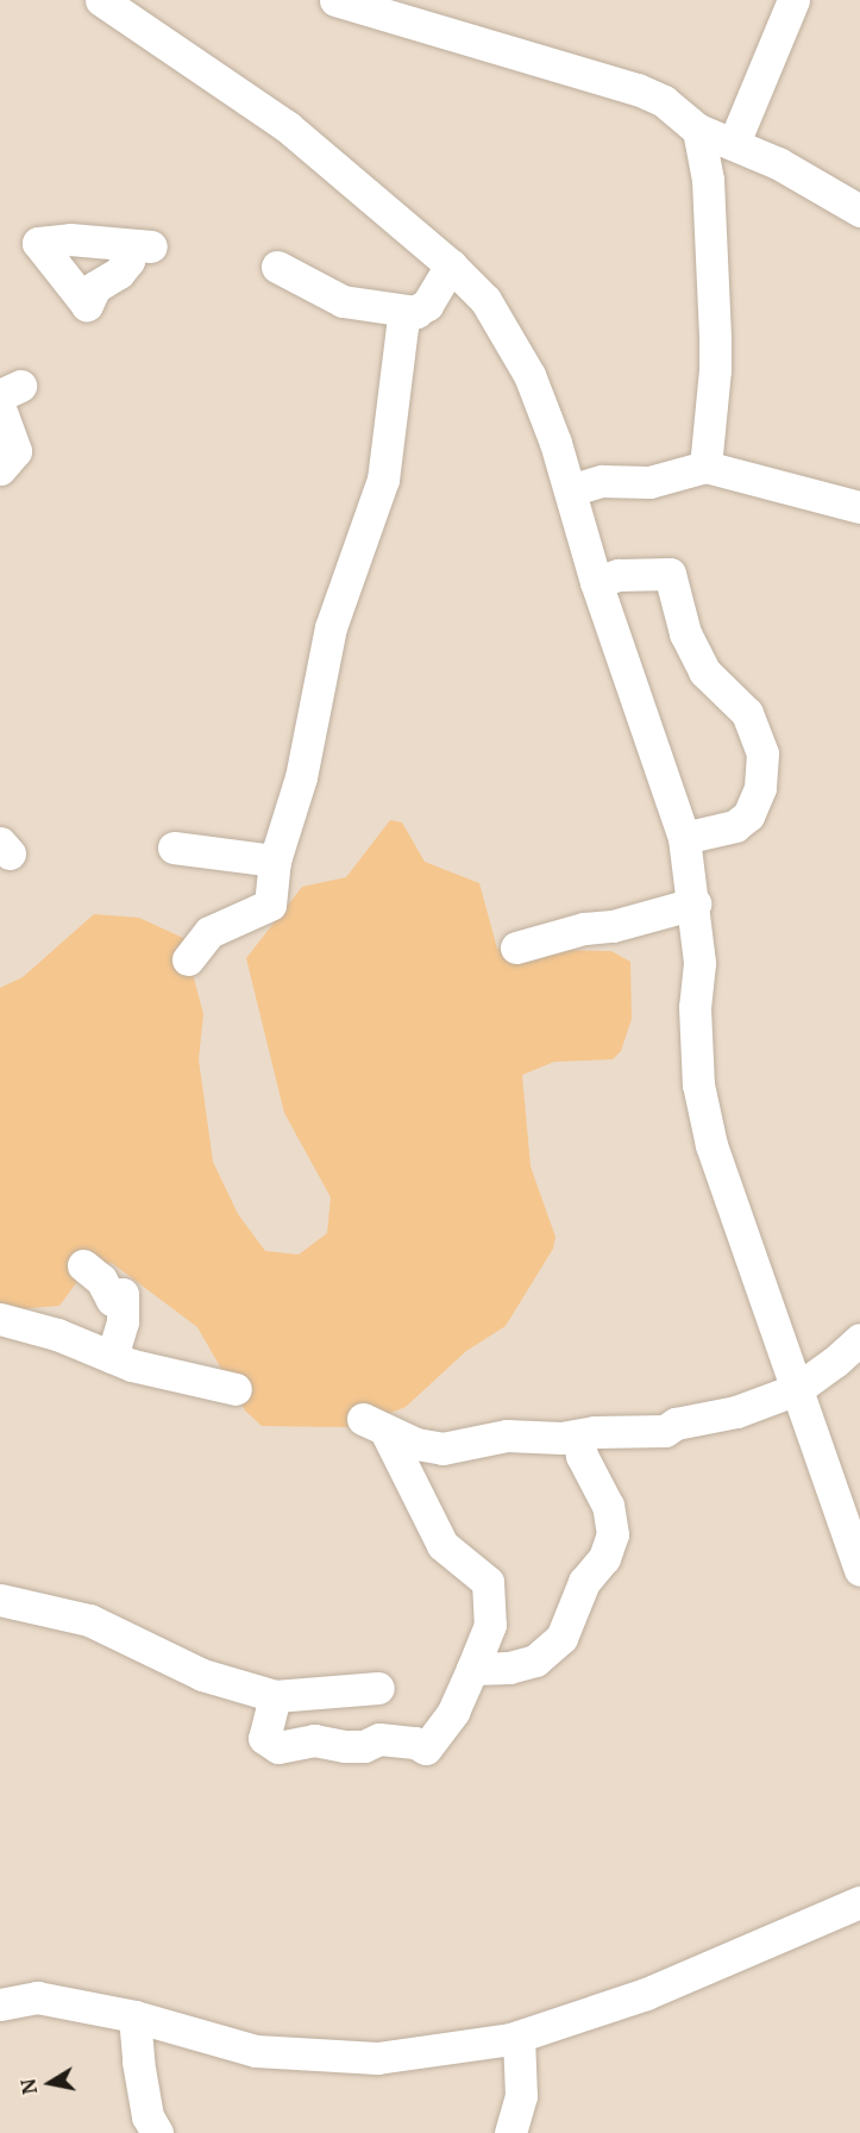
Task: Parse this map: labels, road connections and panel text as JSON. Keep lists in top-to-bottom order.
{
  "north": "left"
}
